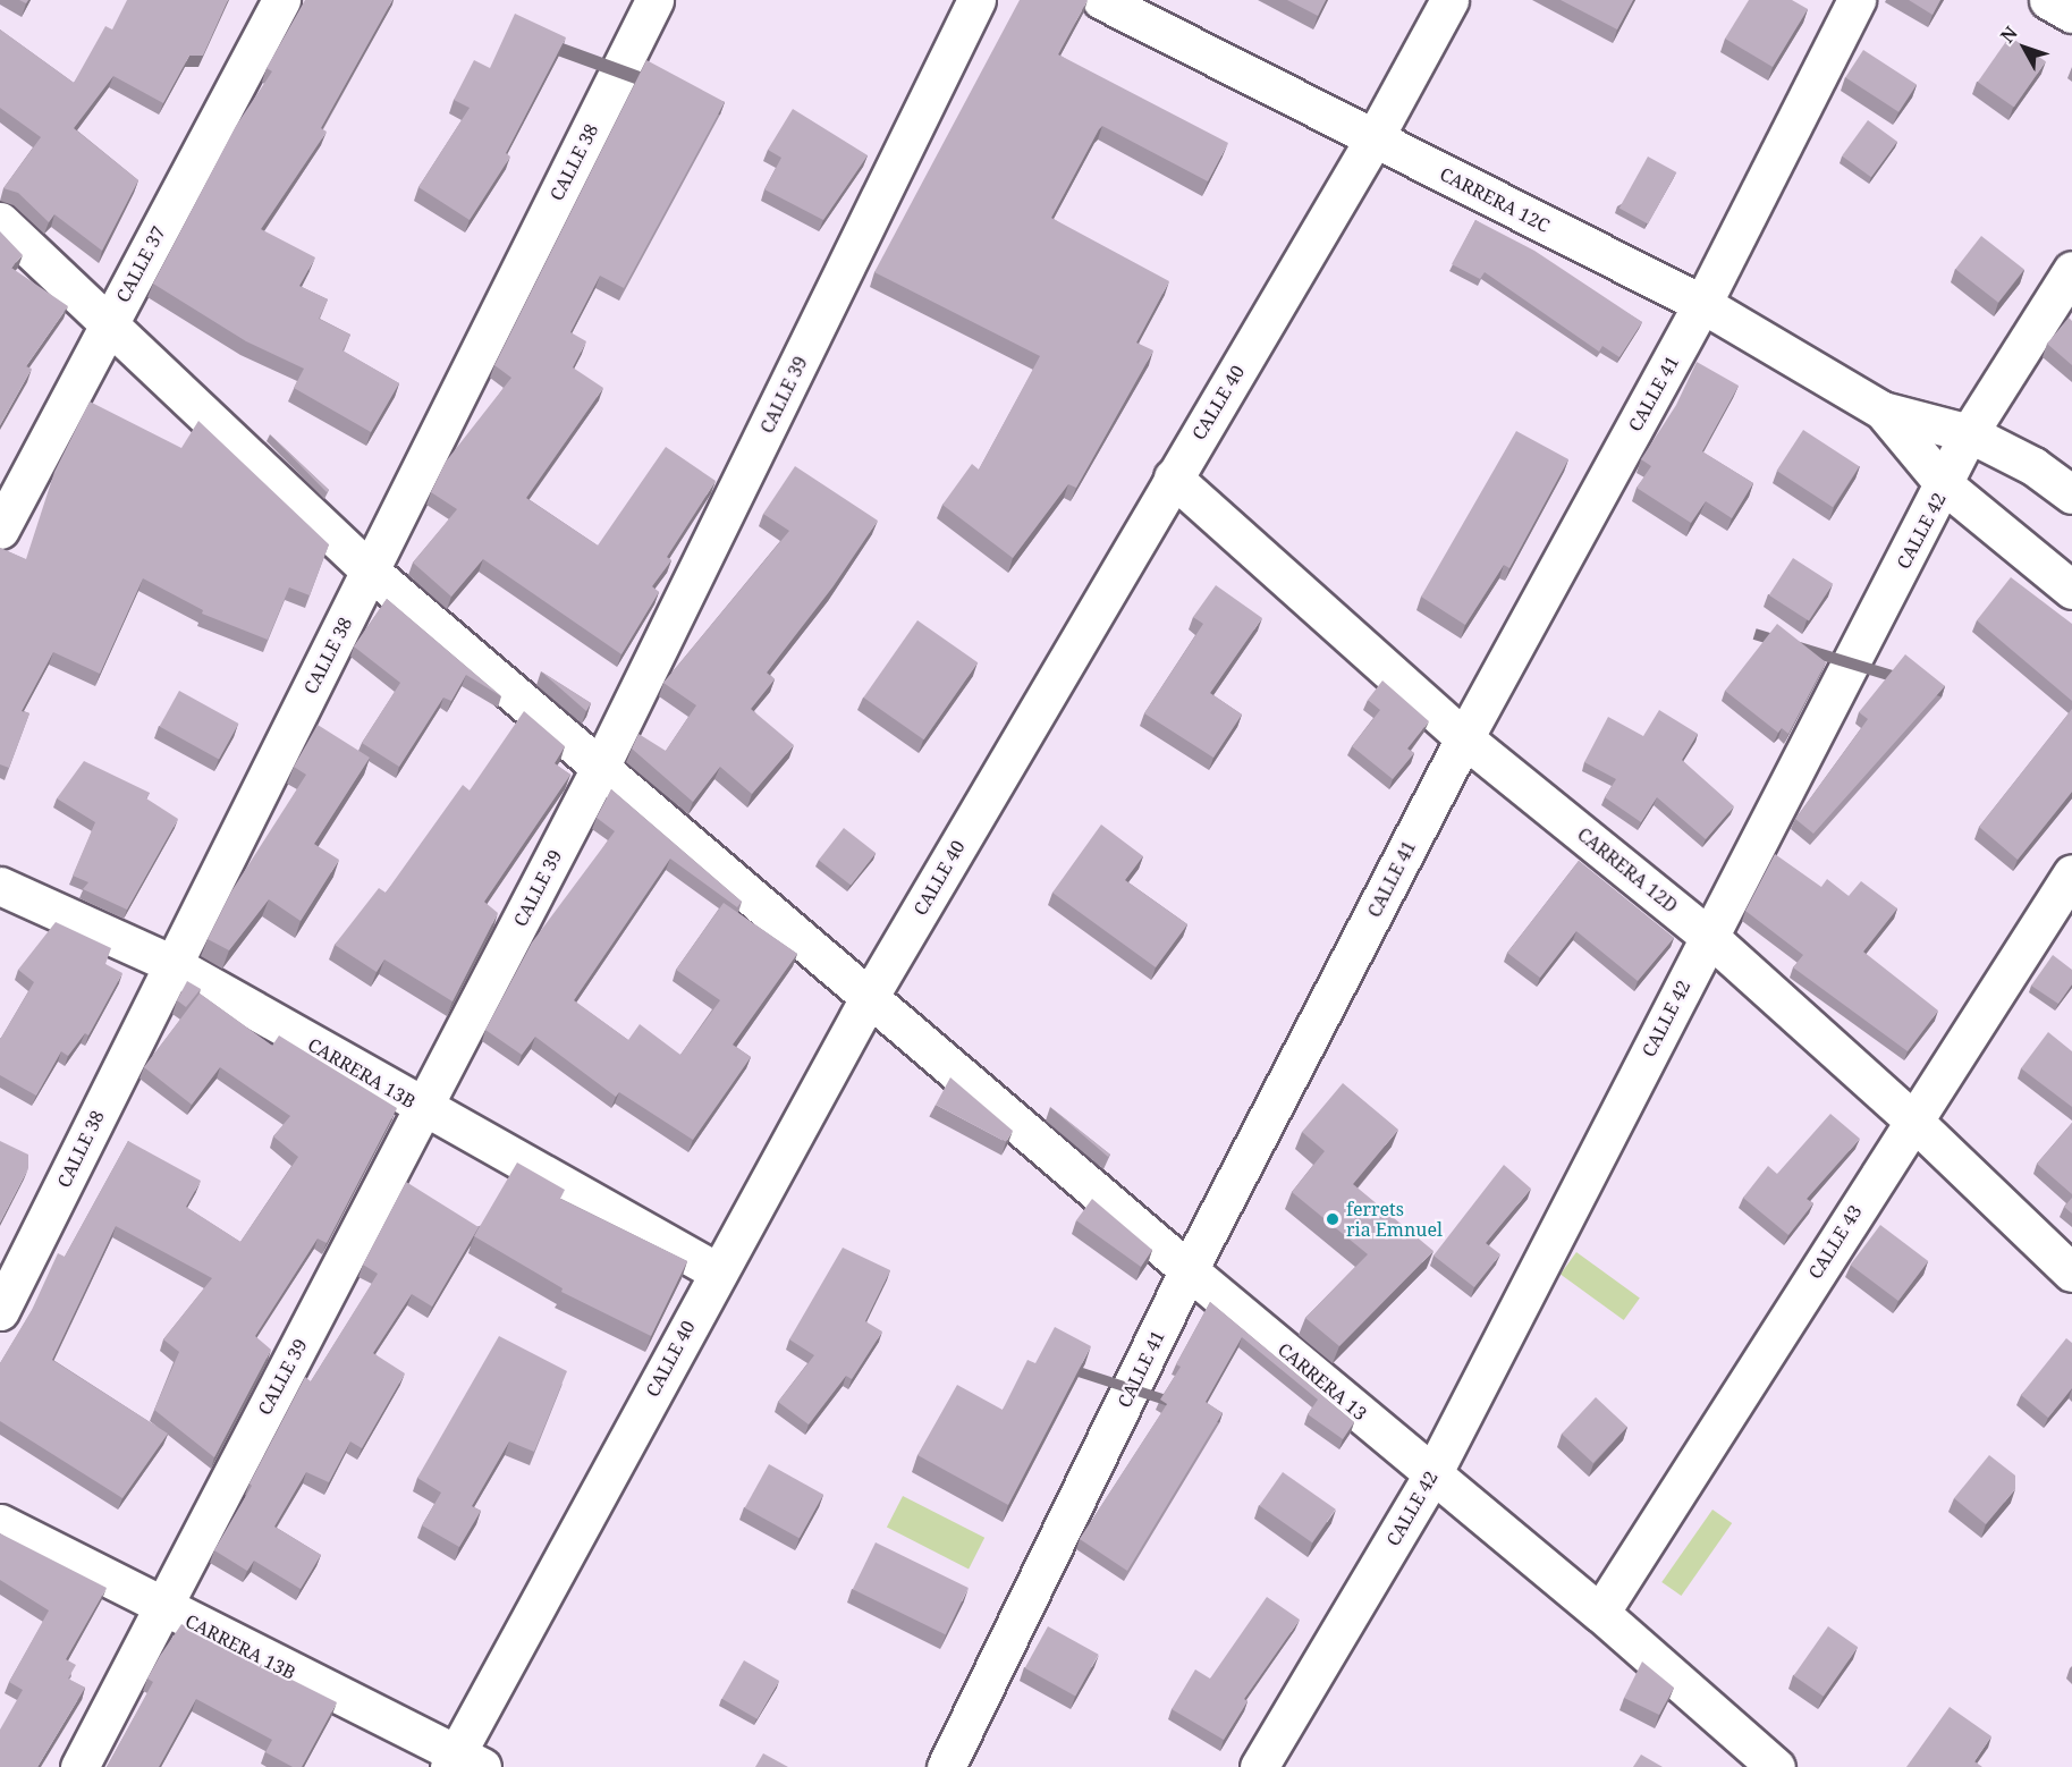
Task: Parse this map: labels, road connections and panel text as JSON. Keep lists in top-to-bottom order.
{
  "streets": {
    "street": [
      "CALLE 38",
      "CARRERA 12C",
      "CALLE 37",
      "CALLE 41",
      "CALLE 39",
      "CALLE 40",
      "CALLE 42",
      "CARRERA 12D",
      "CARRERA 13B",
      "CALLE 43",
      "CARRERA 13"
    ]
  },
  "crossings": [
    ["CALLE 38", "CARRERA 13B"],
    ["CALLE 38", "CARRERA 13"],
    ["CARRERA 12C", "CALLE 41"],
    ["CARRERA 12C", "CALLE 40"],
    ["CARRERA 12C", "CALLE 42"],
    ["CALLE 37", "CARRERA 13"],
    ["CALLE 41", "CARRERA 12D"],
    ["CALLE 41", "CARRERA 13"],
    ["CALLE 39", "CARRERA 13B"],
    ["CALLE 39", "CARRERA 13"],
    ["CALLE 40", "CARRERA 12D"],
    ["CALLE 40", "CARRERA 13B"],
    ["CALLE 40", "CARRERA 13"],
    ["CALLE 42", "CARRERA 12D"],
    ["CALLE 42", "CARRERA 13"],
    ["CARRERA 12D", "CALLE 43"],
    ["CALLE 43", "CARRERA 13"]
  ],
  "places": ["ferrets ria Emnuel"],
  "north": "top left"
}
